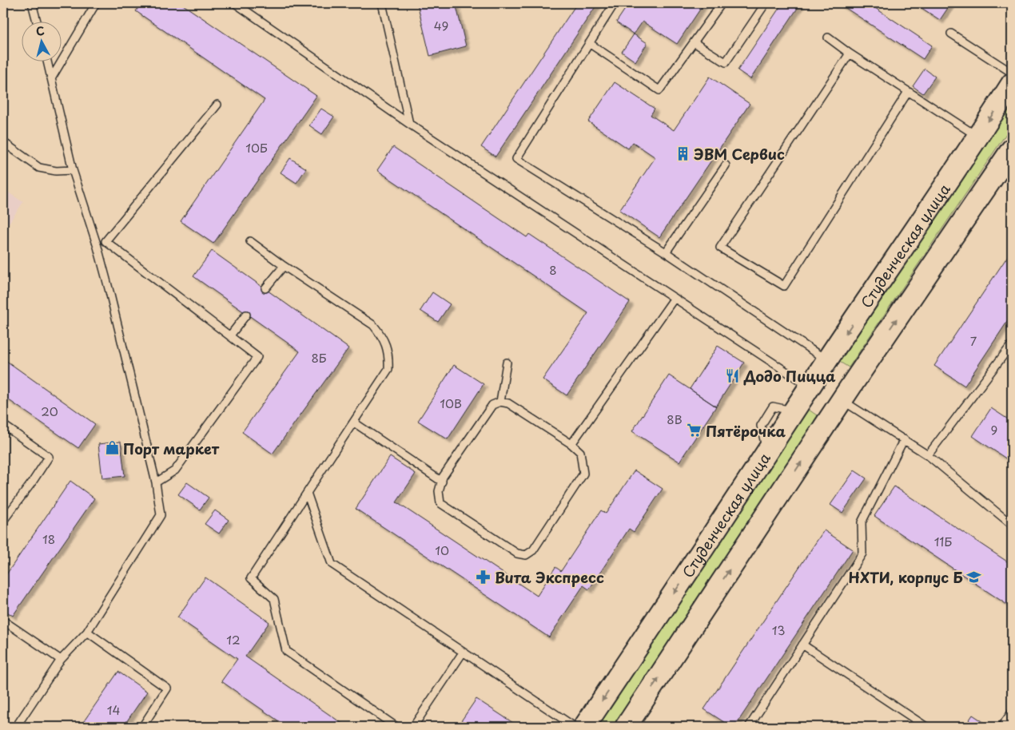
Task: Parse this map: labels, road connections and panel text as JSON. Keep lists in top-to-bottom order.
{
  "streets": {
    "main road": ["Студенческая улица"]
  },
  "places": {
    "building": ["ЭВМ Сервис"],
    "restaurant": ["Додо Пицца"],
    "supermarket": ["Пятёрочка"],
    "shop": ["Порт маркет"],
    "pharmacy": ["Вита Экспресс"],
    "school or university": ["НХТИ, корпус Б"]
  },
  "house_numbers": [
    "49",
    "10Б",
    "8",
    "7",
    "8Б",
    "10В",
    "20",
    "8В",
    "9",
    "18",
    "11Б",
    "10",
    "13",
    "12",
    "14"
  ],
  "north": "top"
}
